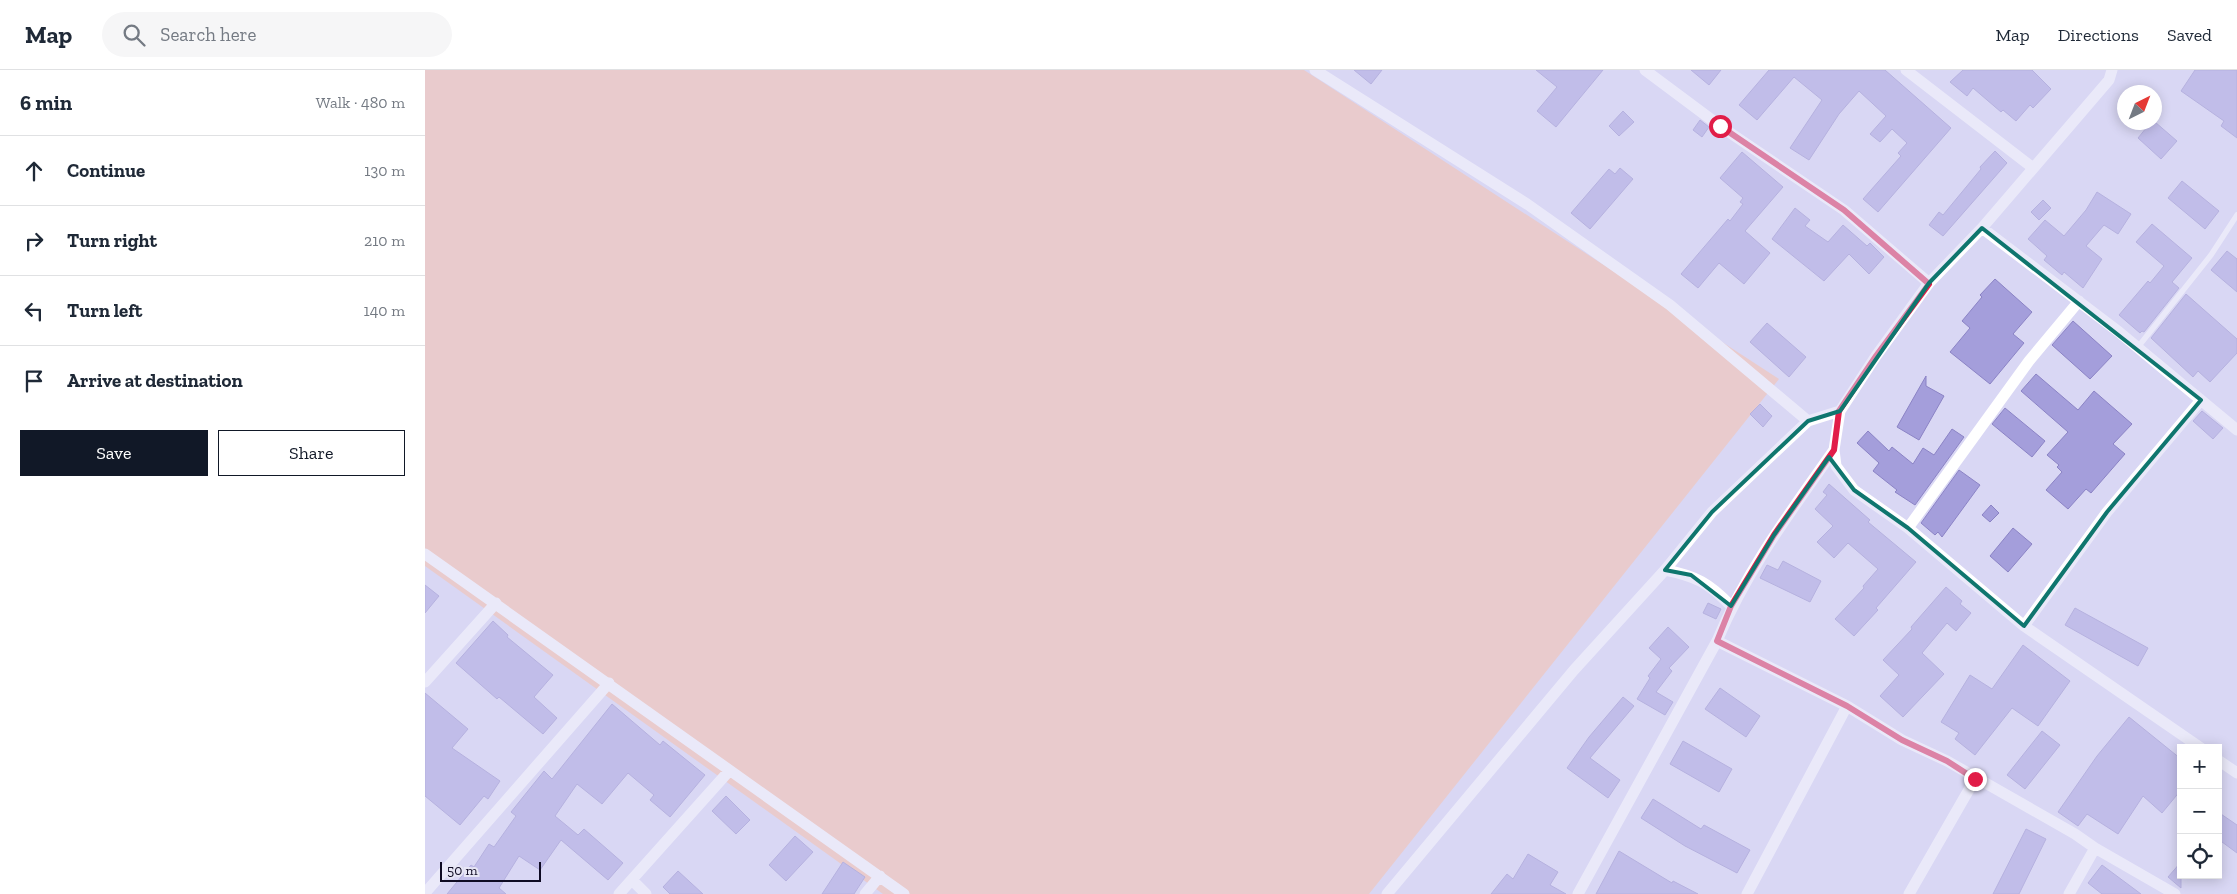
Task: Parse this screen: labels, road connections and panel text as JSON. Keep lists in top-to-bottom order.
{
  "scale_bar": "50 m",
  "north": "top right",
  "page": {
    "header": "Map",
    "search": "Search here",
    "nav": ["Map", "Directions", "Saved"],
    "heading": ["6 min", "Walk · 480 m"],
    "list": [
      ["Continue", "130 m"],
      ["Turn right", "210 m"],
      ["Turn left", "140 m"],
      "Arrive at destination"
    ],
    "buttons": ["Save", "Share"],
    "map_buttons": ["+", "−"],
    "scale": "50 m"
  }
}
